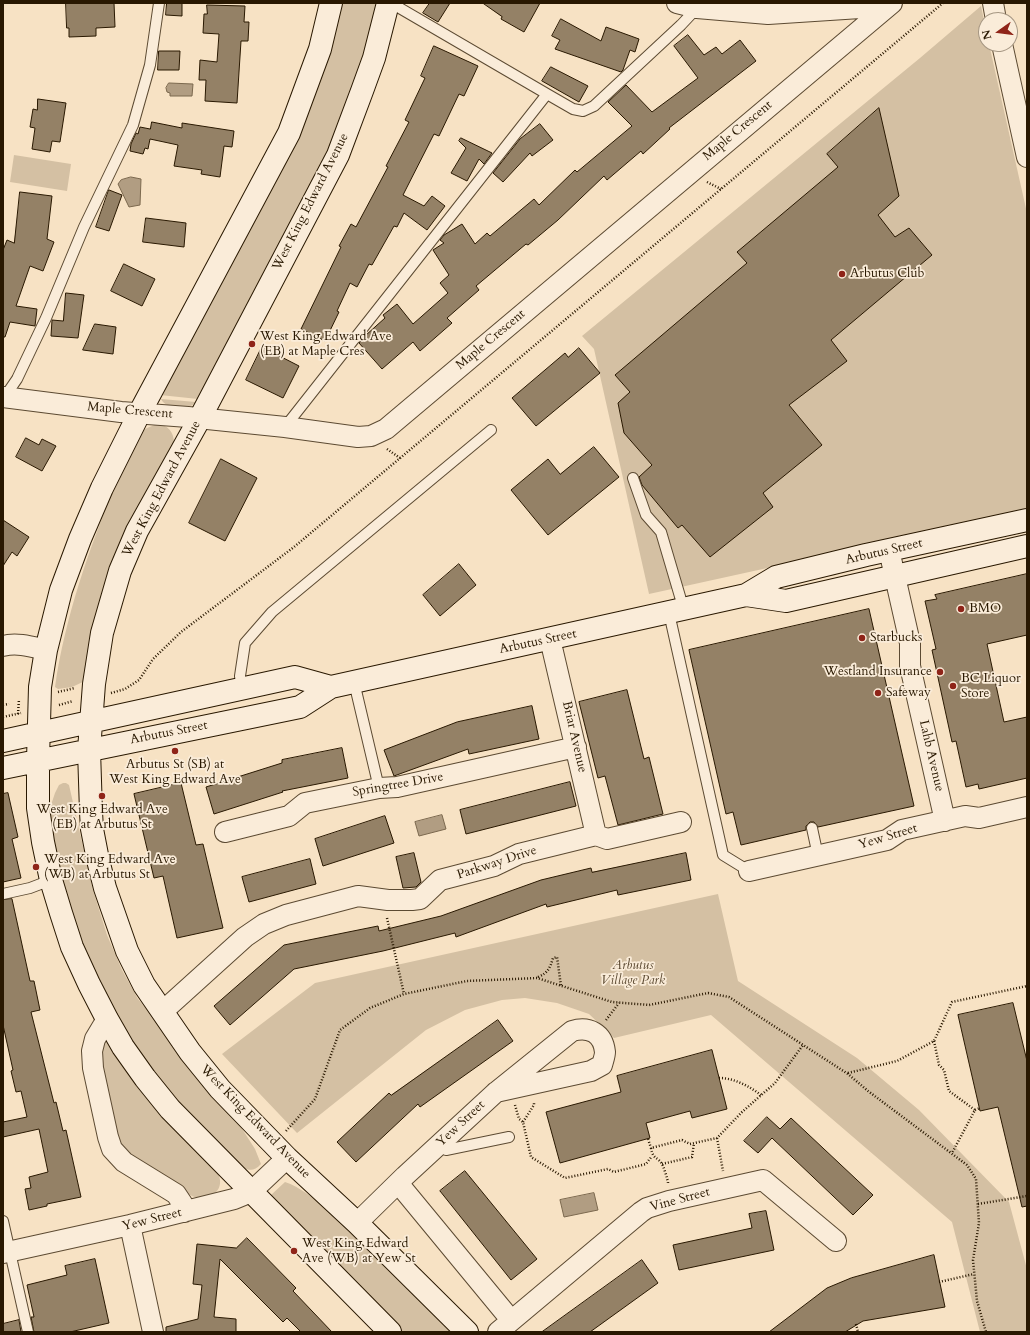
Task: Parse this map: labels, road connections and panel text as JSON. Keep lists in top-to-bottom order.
{
  "streets": {
    "main road": ["West King Edward Avenue", "Arbutus Street"],
    "street": [
      "Maple Crescent",
      "Briar Avenue",
      "Lahb Avenue",
      "Springtree Drive",
      "Yew Street",
      "Parkway Drive",
      "Vine Street"
    ]
  },
  "crossings": [
    ["Maple Crescent", "West King Edward Avenue"],
    ["West King Edward Avenue", "Arbutus Street"],
    ["West King Edward Avenue", "Yew Street"],
    ["West King Edward Avenue", "Parkway Drive"],
    ["Arbutus Street", "Briar Avenue"],
    ["Arbutus Street", "Lahb Avenue"],
    ["Briar Avenue", "Springtree Drive"],
    ["Briar Avenue", "Parkway Drive"],
    ["Lahb Avenue", "Yew Street"]
  ],
  "parks": ["Arbutus Village Park"],
  "places": [
    "Arbutus Club",
    "West King Edward Ave (EB) at Maple Cres",
    "BMO",
    "Starbucks",
    "Westland Insurance",
    "BC Liquor Store",
    "Safeway",
    "Arbutus St (SB) at West King Edward Ave",
    "West King Edward Ave (EB) at Arbutus St",
    "West King Edward Ave (WB) at Arbutus St",
    "West King Edward Ave (WB) at Yew St"
  ],
  "north": "left"
}
